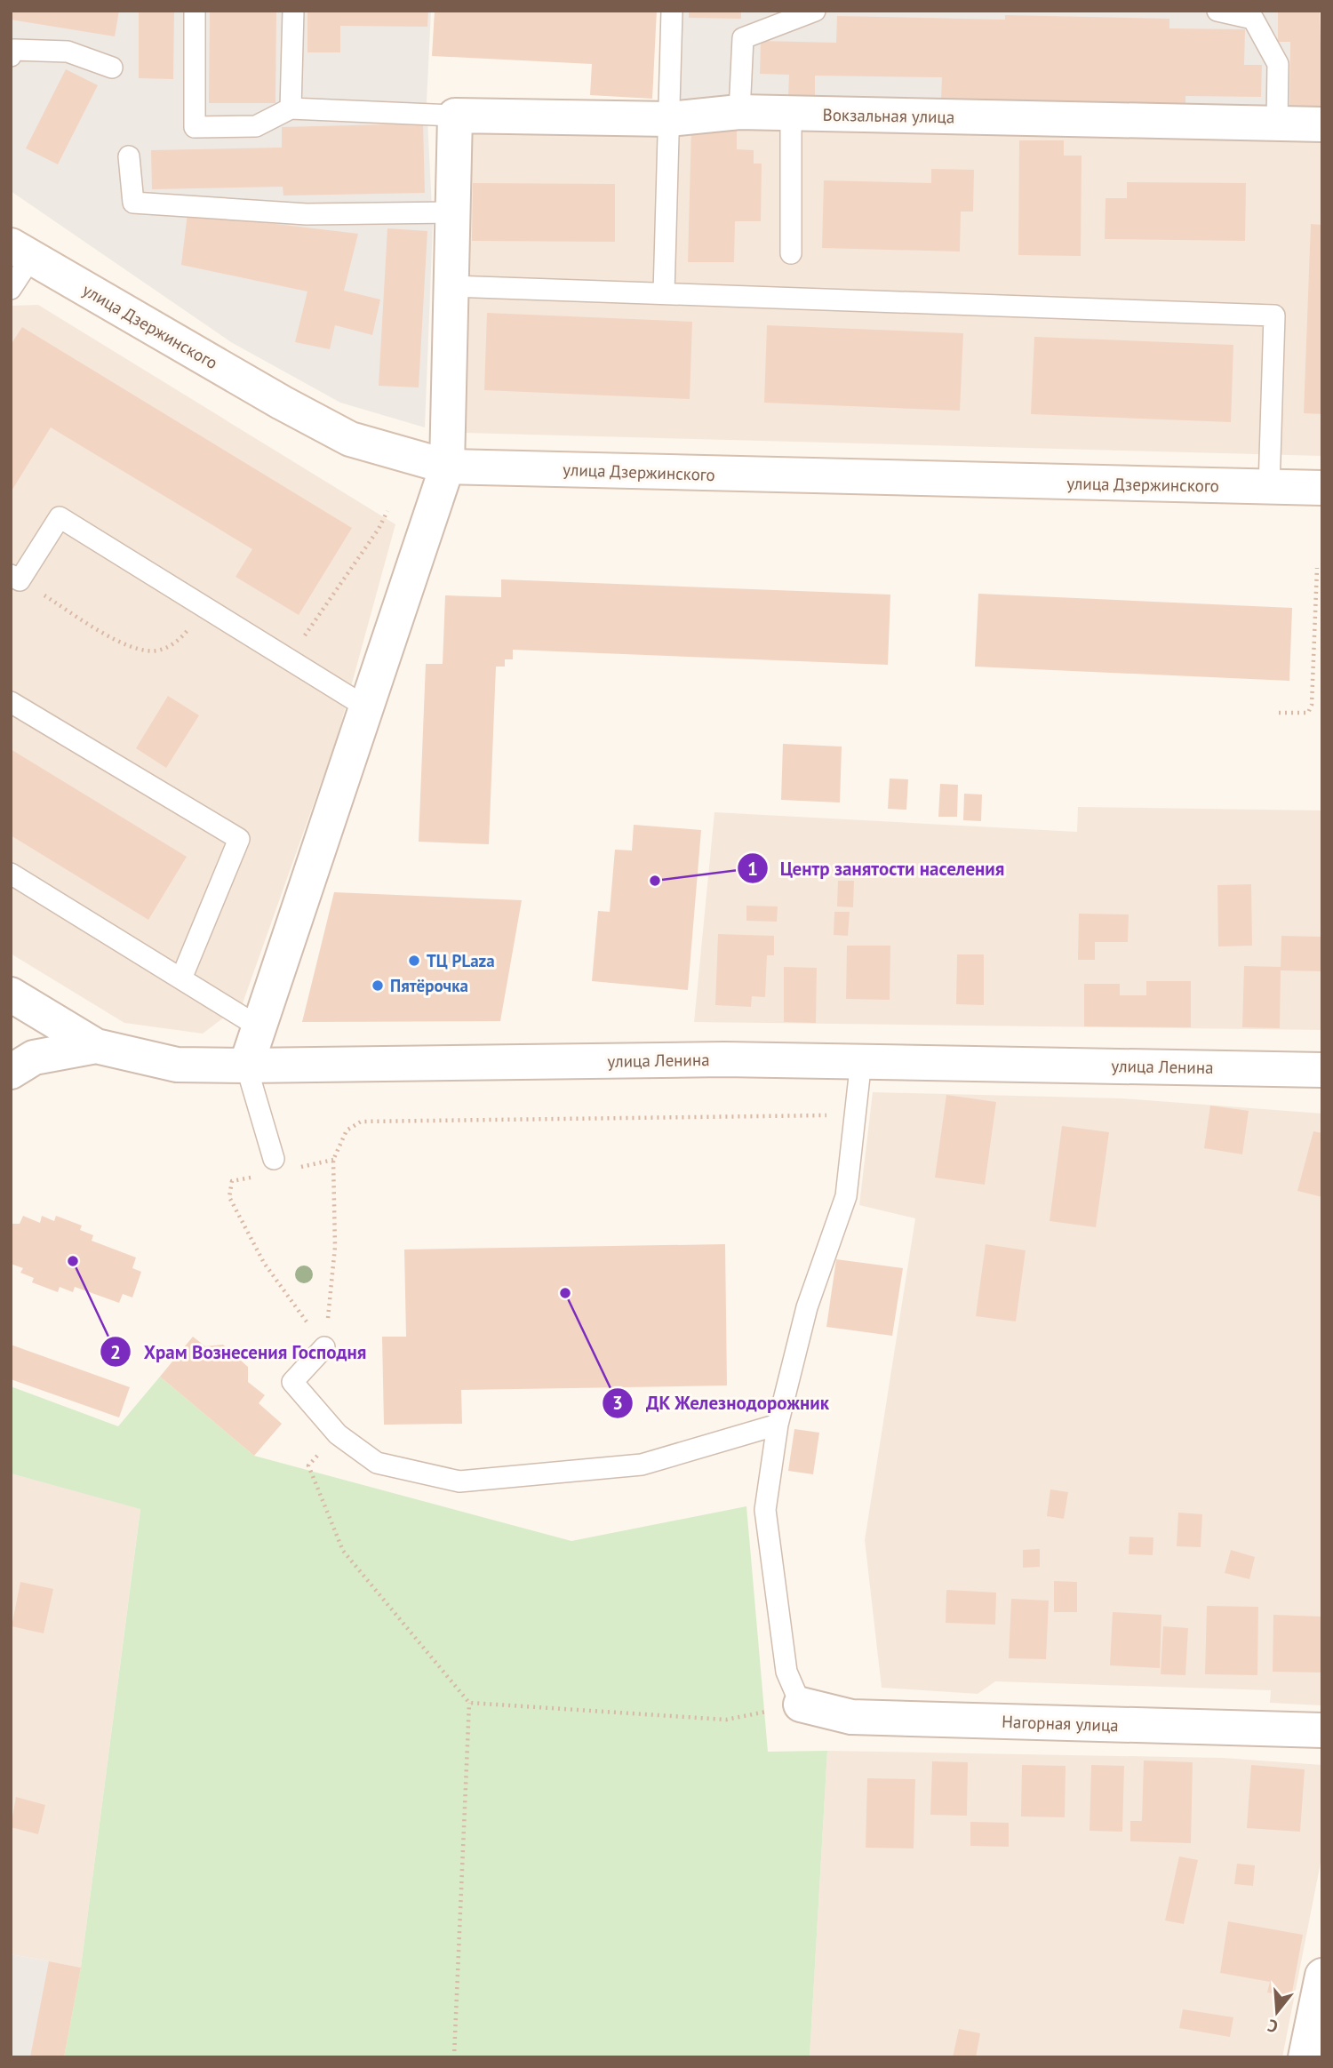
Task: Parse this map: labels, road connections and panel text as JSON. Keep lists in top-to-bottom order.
{
  "streets": {
    "street": [
      "Вокзальная улица",
      "улица Дзержинского",
      "улица Ленина",
      "Нагорная улица"
    ]
  },
  "places": [
    "Центр занятости населения",
    "ТЦ PLaza",
    "Пятёрочка",
    "Храм Вознесения Господня",
    "ДК Железнодорожник"
  ],
  "north": "bottom"
}
